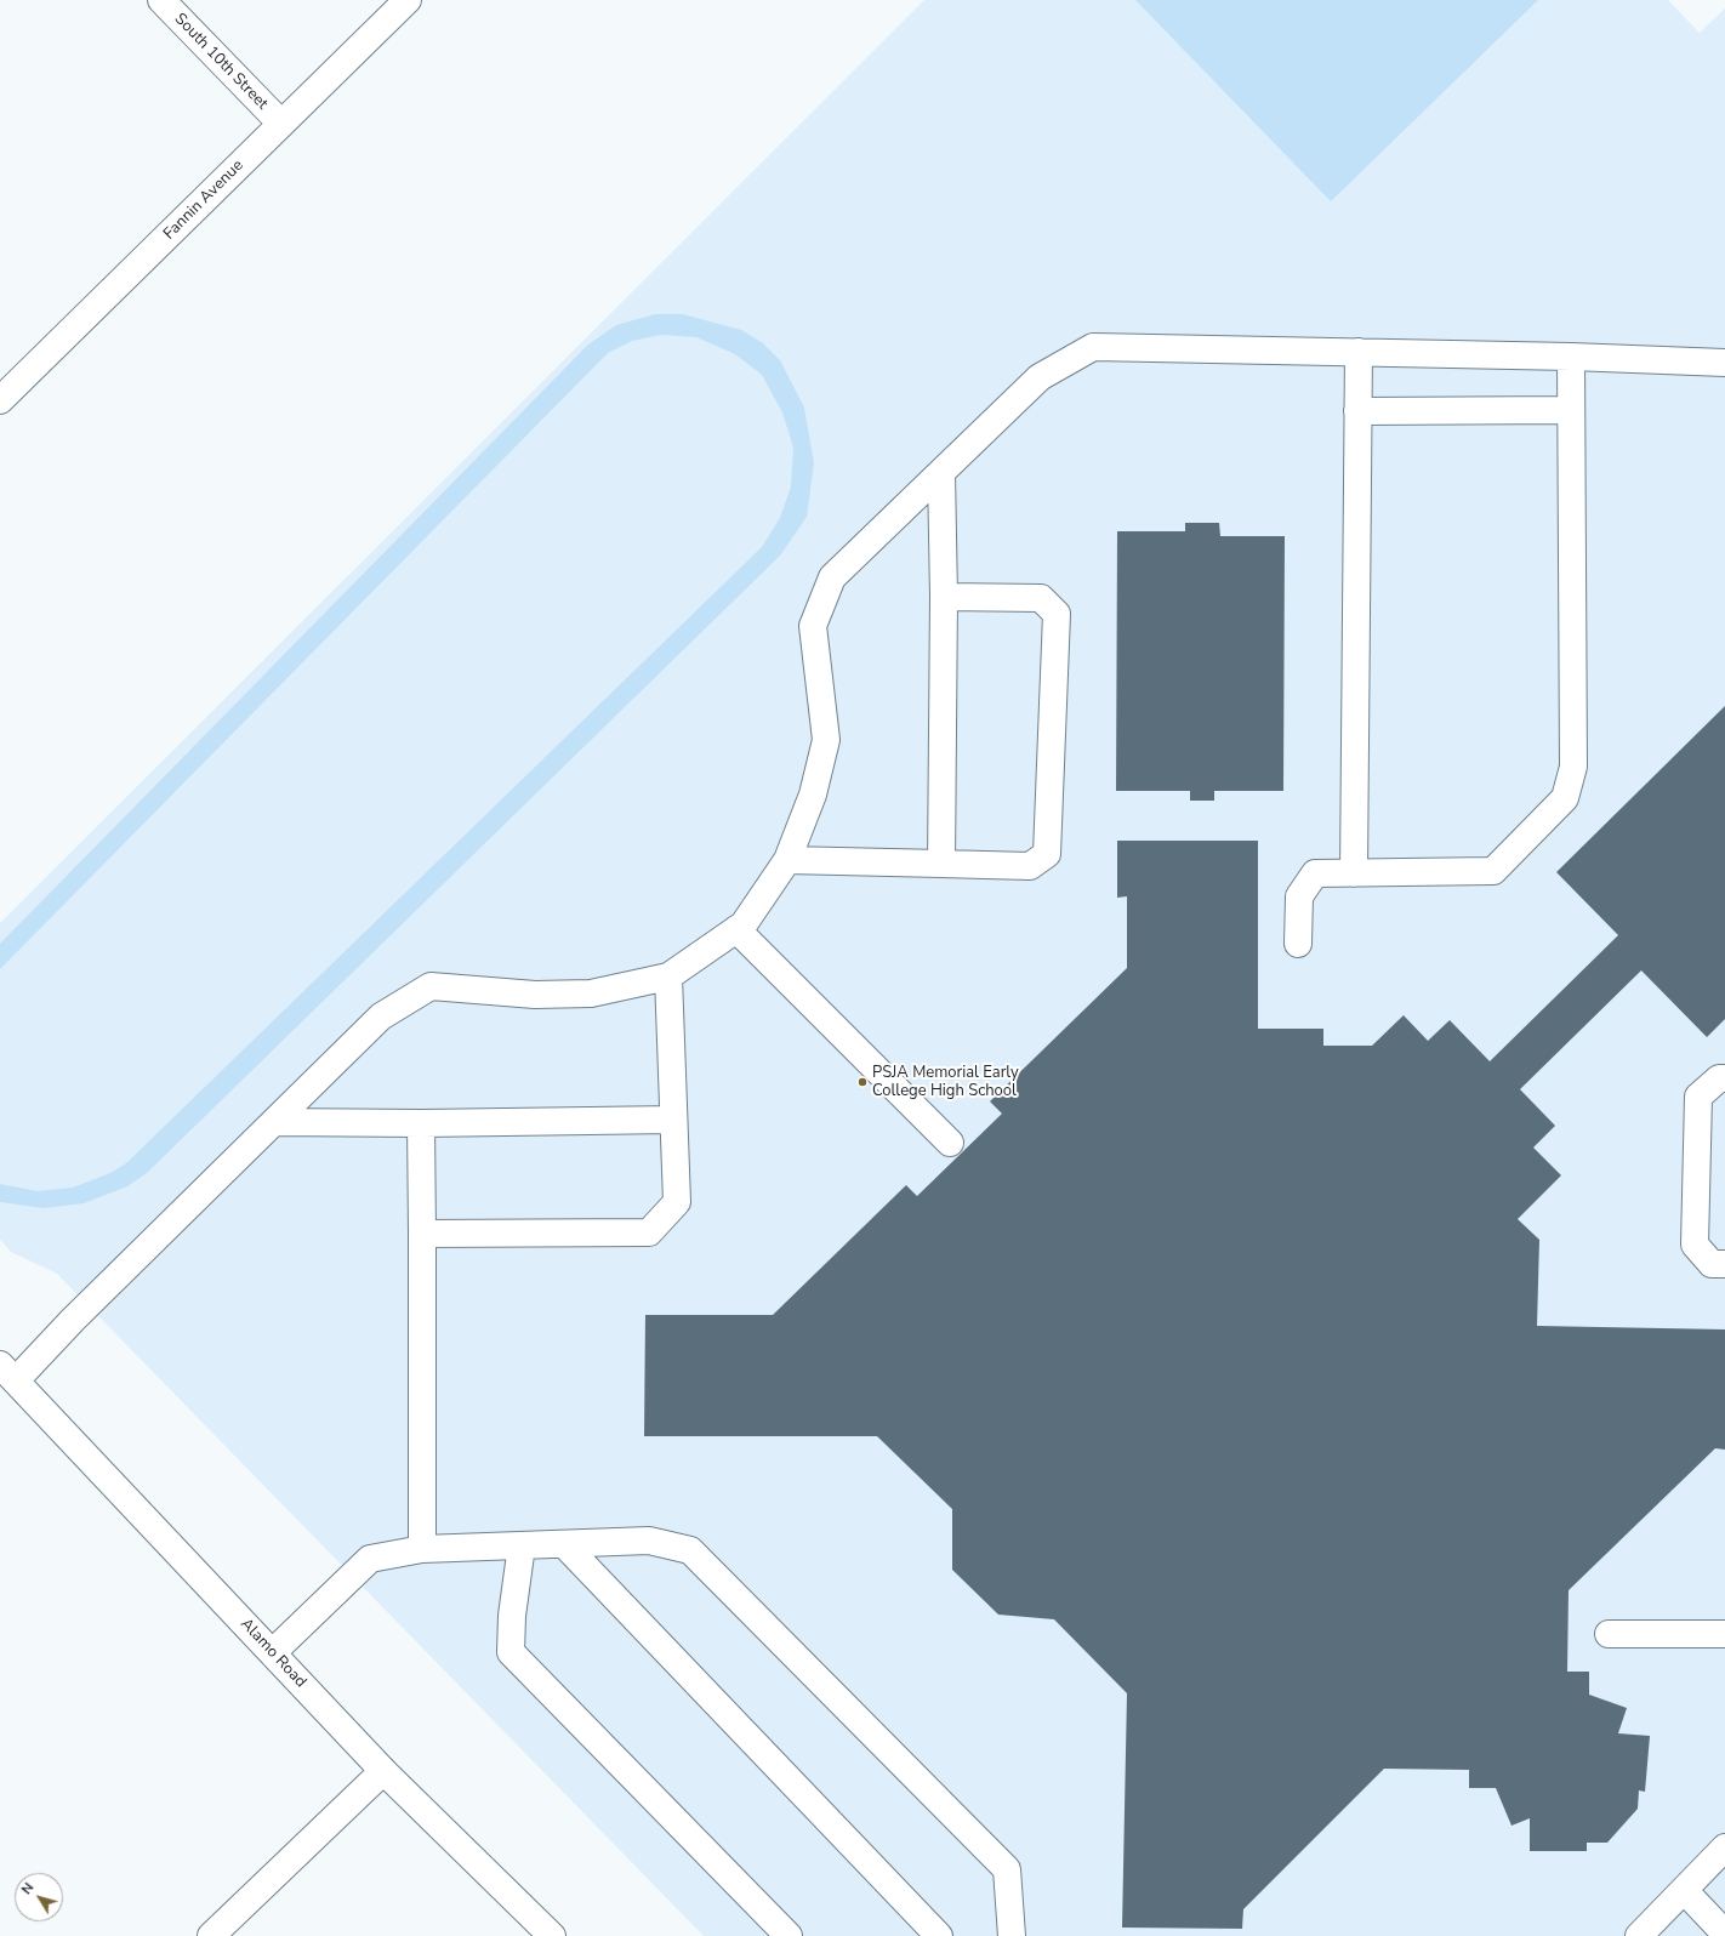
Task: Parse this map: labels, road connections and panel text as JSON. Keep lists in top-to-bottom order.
{
  "streets": {
    "main road": ["South 10th Street", "Fannin Avenue", "Alamo Road"]
  },
  "crossings": [
    ["South 10th Street", "Fannin Avenue"]
  ],
  "places": ["PSJA Memorial Early College High School"],
  "north": "top left"
}
